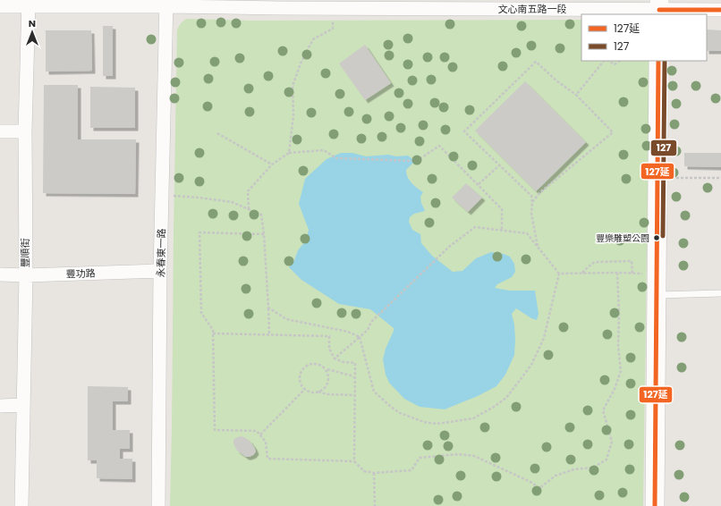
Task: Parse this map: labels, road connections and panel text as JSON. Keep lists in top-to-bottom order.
{
  "streets": {
    "street": [
      "文心南五路一段",
      "豐順街",
      "永春東一路",
      "豐功路"
    ]
  },
  "crossings": [
    ["文心南五路一段", "豐順街"],
    ["文心南五路一段", "永春東一路"],
    ["豐順街", "豐功路"],
    ["永春東一路", "豐功路"]
  ],
  "places": ["豐樂雕塑公園"],
  "lines": ["transit line 127延", "transit line 127"],
  "legend": ["127延", "127"],
  "north": "top"
}
